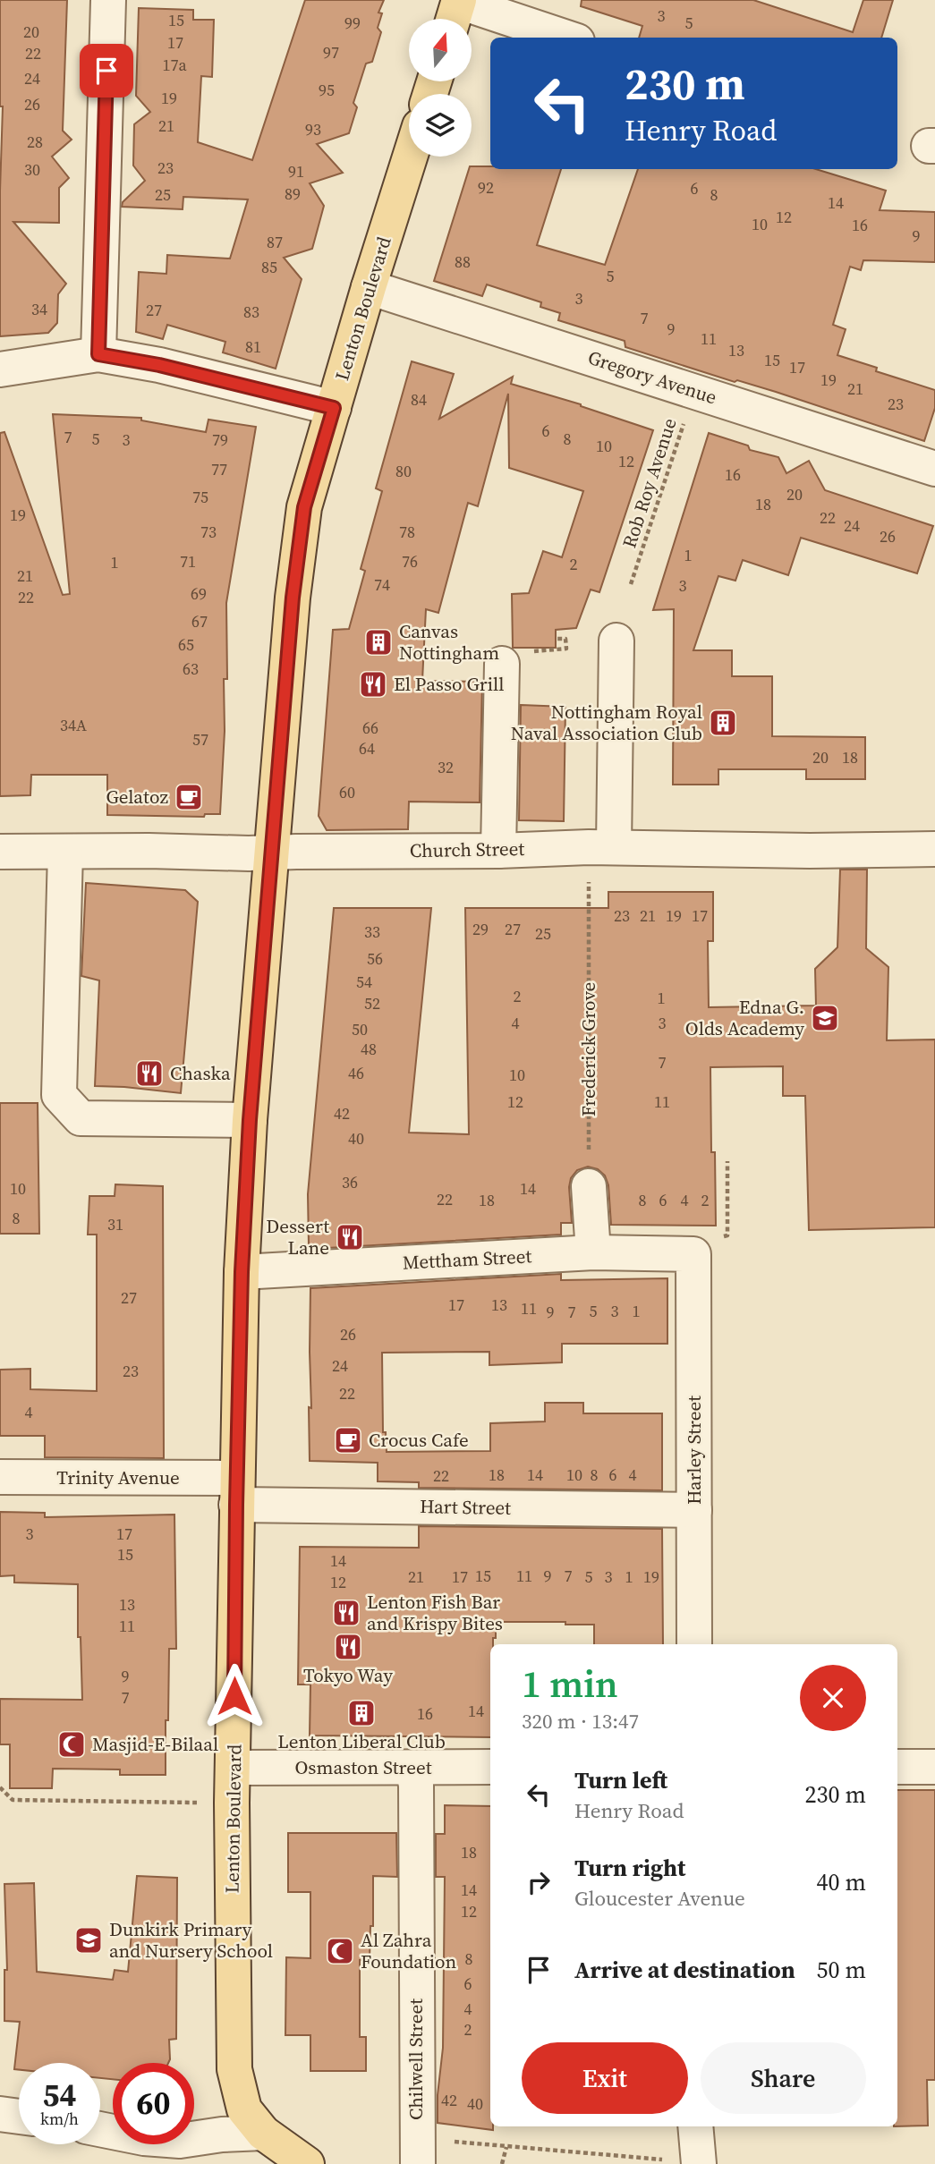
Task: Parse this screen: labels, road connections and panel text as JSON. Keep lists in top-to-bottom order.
{
  "streets": {
    "main road": ["Lenton Boulevard"],
    "street": [
      "Gregory Avenue",
      "Church Street",
      "Mettham Street",
      "Harley Street",
      "Trinity Avenue",
      "Hart Street",
      "Osmaston Street",
      "Chilwell Street"
    ],
    "path": ["Rob Roy Avenue", "Frederick Grove"]
  },
  "crossings": [
    ["Lenton Boulevard", "Gregory Avenue"],
    ["Lenton Boulevard", "Church Street"],
    ["Lenton Boulevard", "Mettham Street"],
    ["Lenton Boulevard", "Trinity Avenue"],
    ["Lenton Boulevard", "Hart Street"],
    ["Lenton Boulevard", "Osmaston Street"],
    ["Gregory Avenue", "Rob Roy Avenue"],
    ["Church Street", "Frederick Grove"],
    ["Mettham Street", "Harley Street"],
    ["Harley Street", "Hart Street"],
    ["Trinity Avenue", "Hart Street"],
    ["Osmaston Street", "Chilwell Street"]
  ],
  "places": {
    "building": ["Canvas Nottingham", "Nottingham Royal Naval Association Club", "Lenton Liberal Club"],
    "restaurant": [
      "El Passo Grill",
      "Chaska",
      "Dessert Lane",
      "Lenton Fish Bar and Krispy Bites",
      "Tokyo Way"
    ],
    "cafe": ["Gelatoz", "Crocus Cafe"],
    "school or university": ["Edna G. Olds Academy", "Dunkirk Primary and Nursery School"],
    "mosque": ["Masjid-E-Bilaal", "Al Zahra Foundation"]
  },
  "house_numbers": [
    "3",
    "15",
    "99",
    "5",
    "20",
    "17",
    "97",
    "22",
    "17a",
    "24",
    "95",
    "19",
    "26",
    "21",
    "93",
    "28",
    "23",
    "30",
    "91",
    "92",
    "6",
    "89",
    "25",
    "8",
    "14",
    "12",
    "10",
    "16",
    "9",
    "87",
    "88",
    "85",
    "5",
    "3",
    "34",
    "27",
    "83",
    "7",
    "9",
    "11",
    "81",
    "13",
    "15",
    "17",
    "19",
    "21",
    "84",
    "23",
    "6",
    "7",
    "5",
    "8",
    "3",
    "79",
    "10",
    "12",
    "77",
    "80",
    "16",
    "20",
    "75",
    "18",
    "19",
    "22",
    "24",
    "73",
    "78",
    "26",
    "1",
    "71",
    "76",
    "1",
    "2",
    "21",
    "74",
    "3",
    "69",
    "22",
    "67",
    "65",
    "63",
    "34A",
    "66",
    "57",
    "64",
    "20",
    "18",
    "32",
    "60",
    "23",
    "21",
    "19",
    "17",
    "29",
    "27",
    "33",
    "25",
    "56",
    "54",
    "2",
    "1",
    "52",
    "4",
    "3",
    "50",
    "48",
    "7",
    "46",
    "10",
    "12",
    "11",
    "42",
    "40",
    "36",
    "10",
    "14",
    "22",
    "18",
    "8",
    "6",
    "4",
    "2",
    "8",
    "31",
    "27",
    "17",
    "13",
    "11",
    "5",
    "3",
    "1",
    "9",
    "7",
    "26",
    "24",
    "23",
    "22",
    "4",
    "18",
    "14",
    "10",
    "8",
    "6",
    "4",
    "22",
    "3",
    "17",
    "15",
    "14",
    "15",
    "11",
    "9",
    "7",
    "21",
    "17",
    "5",
    "3",
    "1",
    "19",
    "12",
    "13",
    "11",
    "9",
    "7",
    "14",
    "16",
    "18",
    "14",
    "12",
    "8",
    "6",
    "4",
    "2",
    "42",
    "40"
  ],
  "north": "top",
  "page": {
    "turn": ["230 m", "Henry Road"],
    "heading": ["1 min", "320 m · 13:47"],
    "list": [
      {
        "name": "Turn left",
        "note": "Henry Road",
        "value": "230 m"
      },
      {
        "name": "Turn right",
        "note": "Gloucester Avenue",
        "value": "40 m"
      },
      {
        "name": "Arrive at destination",
        "value": "50 m"
      }
    ],
    "buttons": ["Exit", "Share"],
    "speed": "54 km/h",
    "limit": "60"
  }
}
